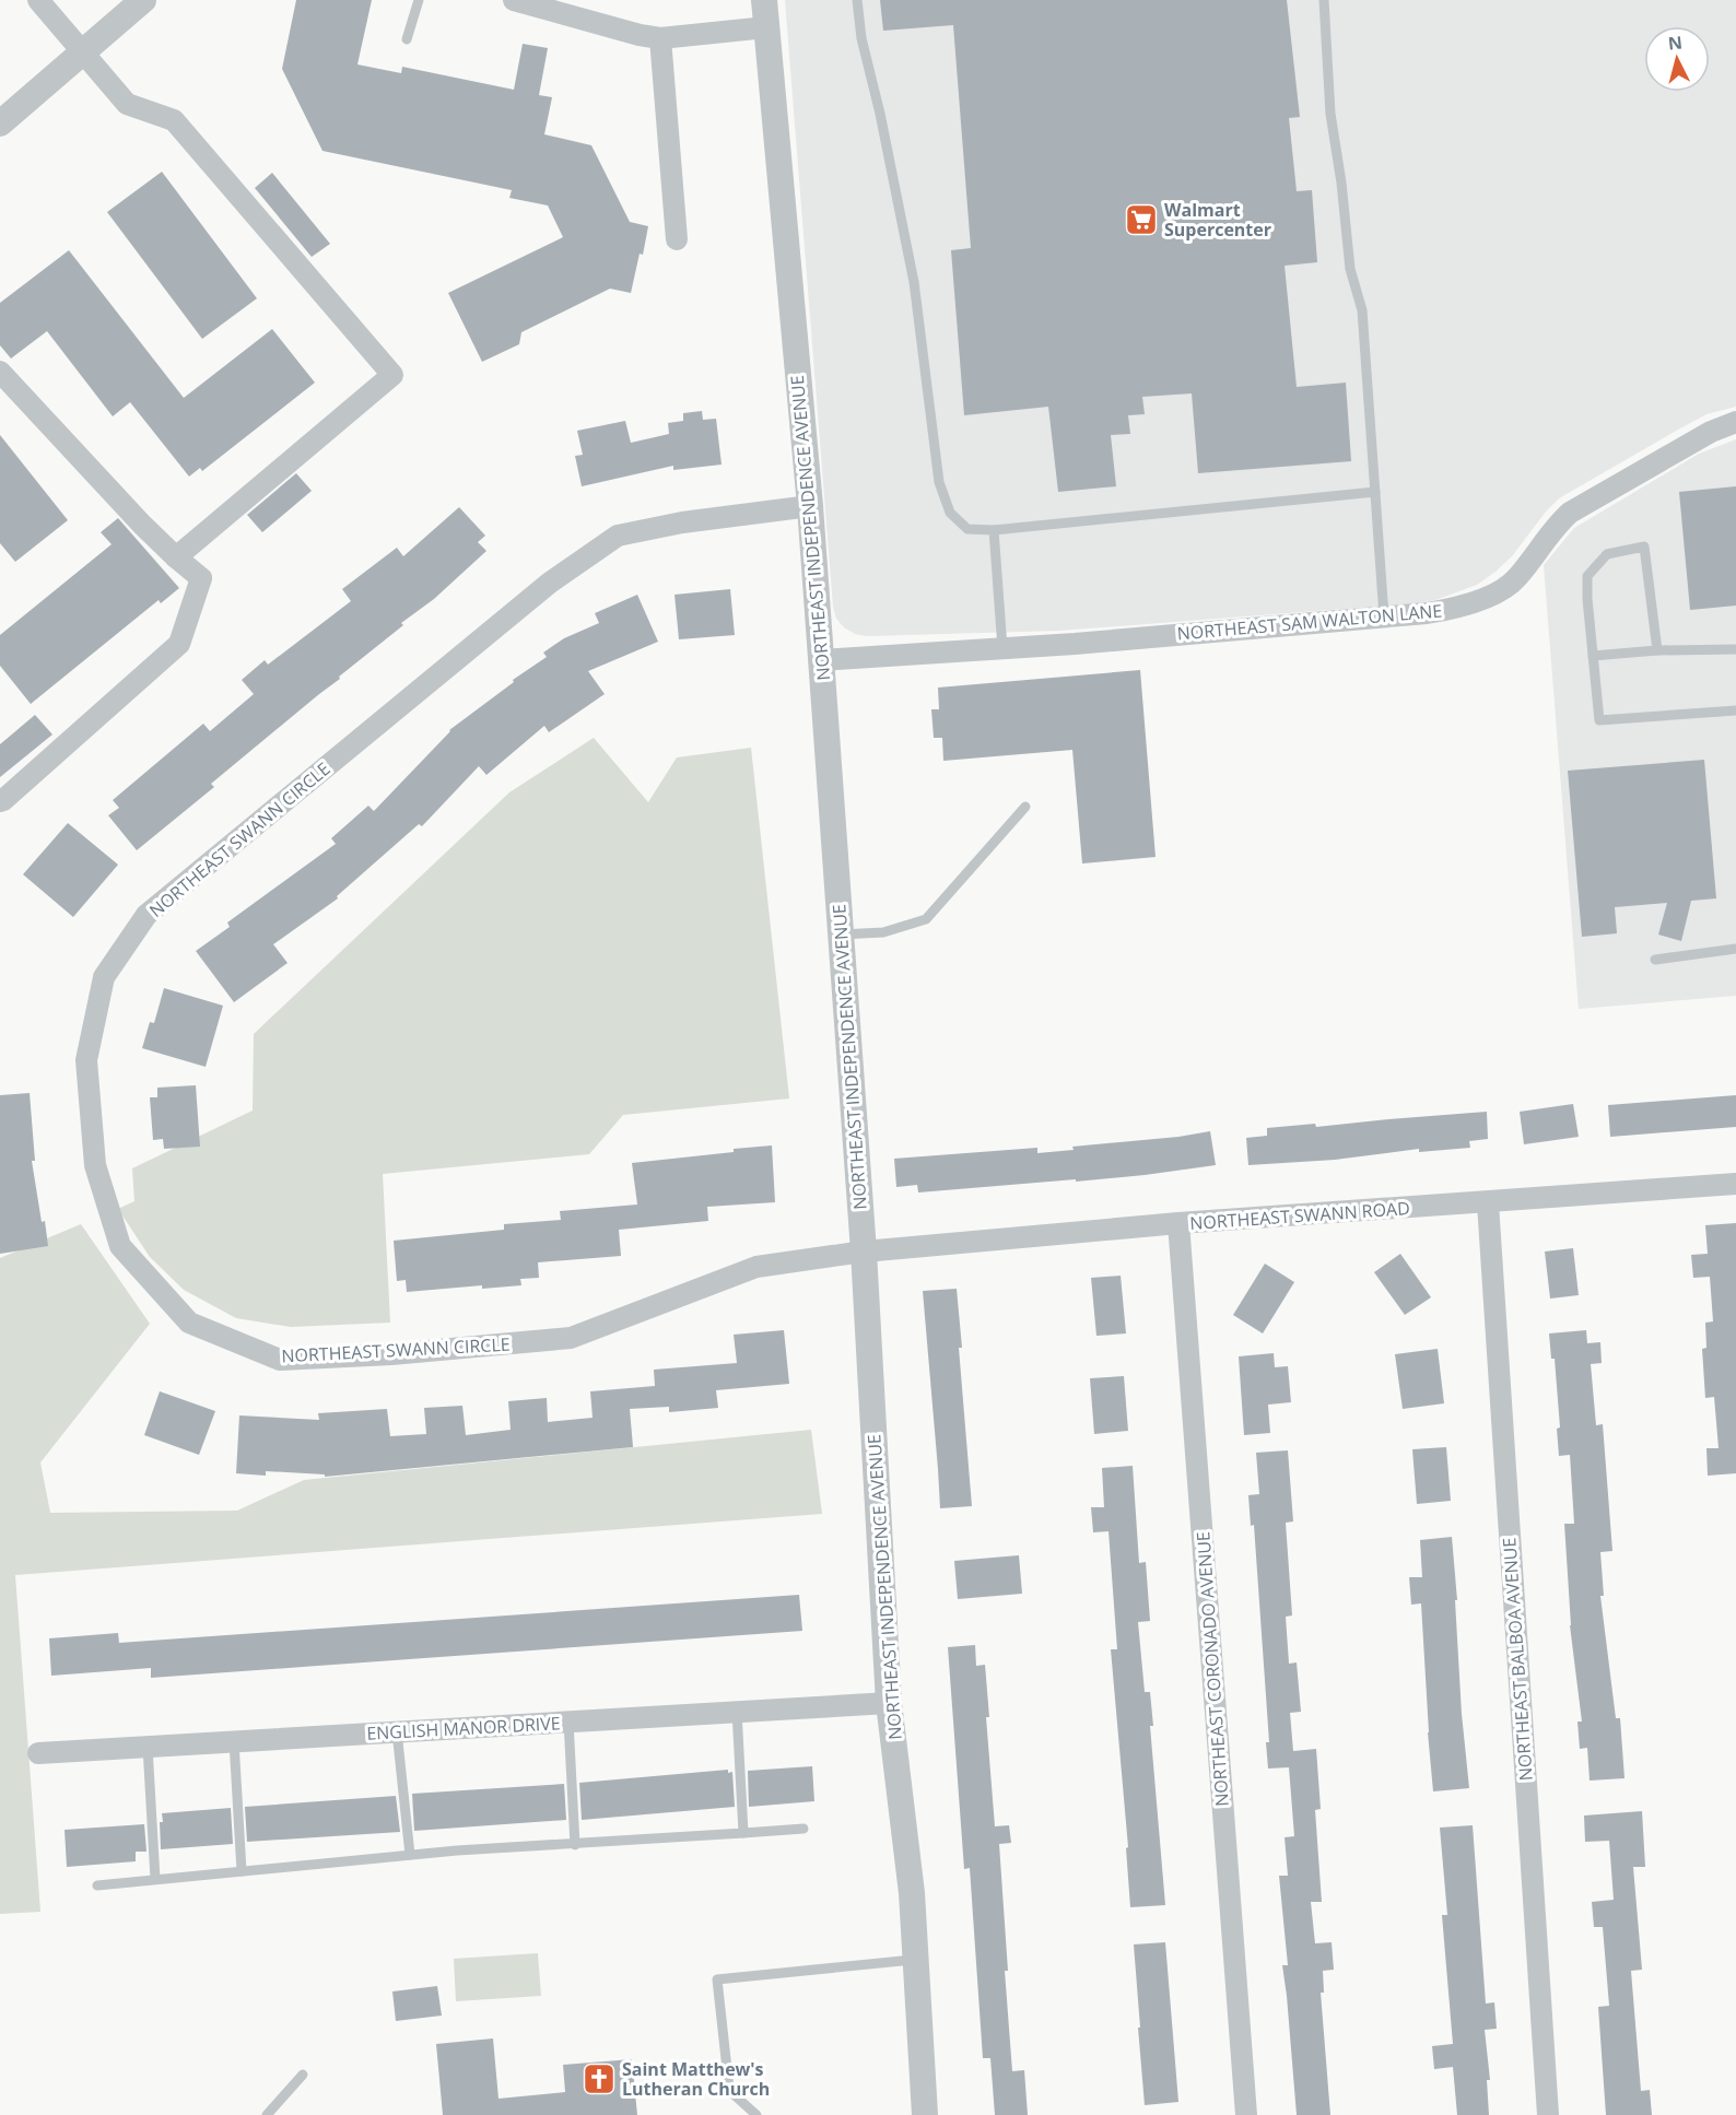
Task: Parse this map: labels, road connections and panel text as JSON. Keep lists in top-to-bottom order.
{
  "streets": {
    "street": [
      "NORTHEAST INDEPENDENCE AVENUE",
      "NORTHEAST SAM WALTON LANE",
      "NORTHEAST SWANN CIRCLE",
      "NORTHEAST SWANN ROAD",
      "NORTHEAST BALBOA AVENUE",
      "NORTHEAST CORONADO AVENUE",
      "ENGLISH MANOR DRIVE"
    ]
  },
  "crossings": [
    ["NORTHEAST INDEPENDENCE AVENUE", "NORTHEAST SAM WALTON LANE"],
    ["NORTHEAST INDEPENDENCE AVENUE", "NORTHEAST SWANN CIRCLE"],
    ["NORTHEAST INDEPENDENCE AVENUE", "NORTHEAST SWANN ROAD"],
    ["NORTHEAST INDEPENDENCE AVENUE", "ENGLISH MANOR DRIVE"],
    ["NORTHEAST SWANN CIRCLE", "NORTHEAST SWANN ROAD"],
    ["NORTHEAST SWANN ROAD", "NORTHEAST BALBOA AVENUE"],
    ["NORTHEAST SWANN ROAD", "NORTHEAST CORONADO AVENUE"]
  ],
  "places": {
    "supermarket": ["Walmart Supercenter"],
    "church": ["Saint Matthew's Lutheran Church"]
  },
  "north": "top"
}
